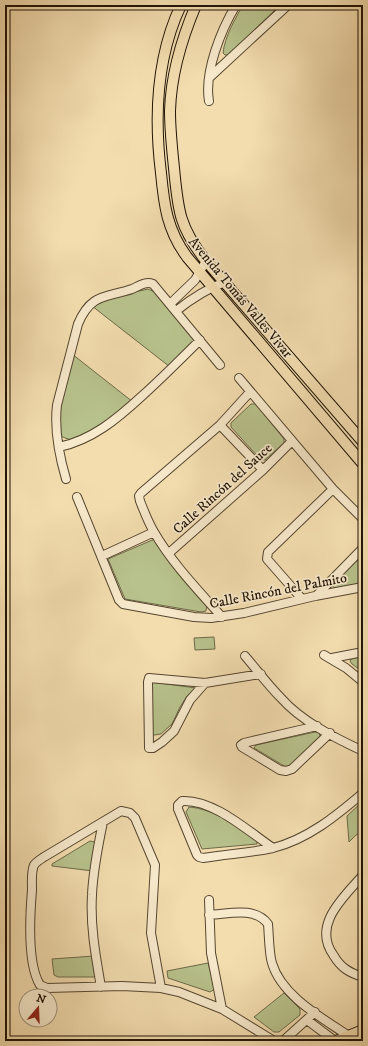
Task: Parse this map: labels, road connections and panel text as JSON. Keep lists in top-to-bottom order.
{
  "streets": {
    "main road": ["Avenida Tomás Valles Vivar"],
    "street": ["Calle Rincón del Sauce", "Calle Rincón del Palmito"]
  },
  "north": "top"
}
